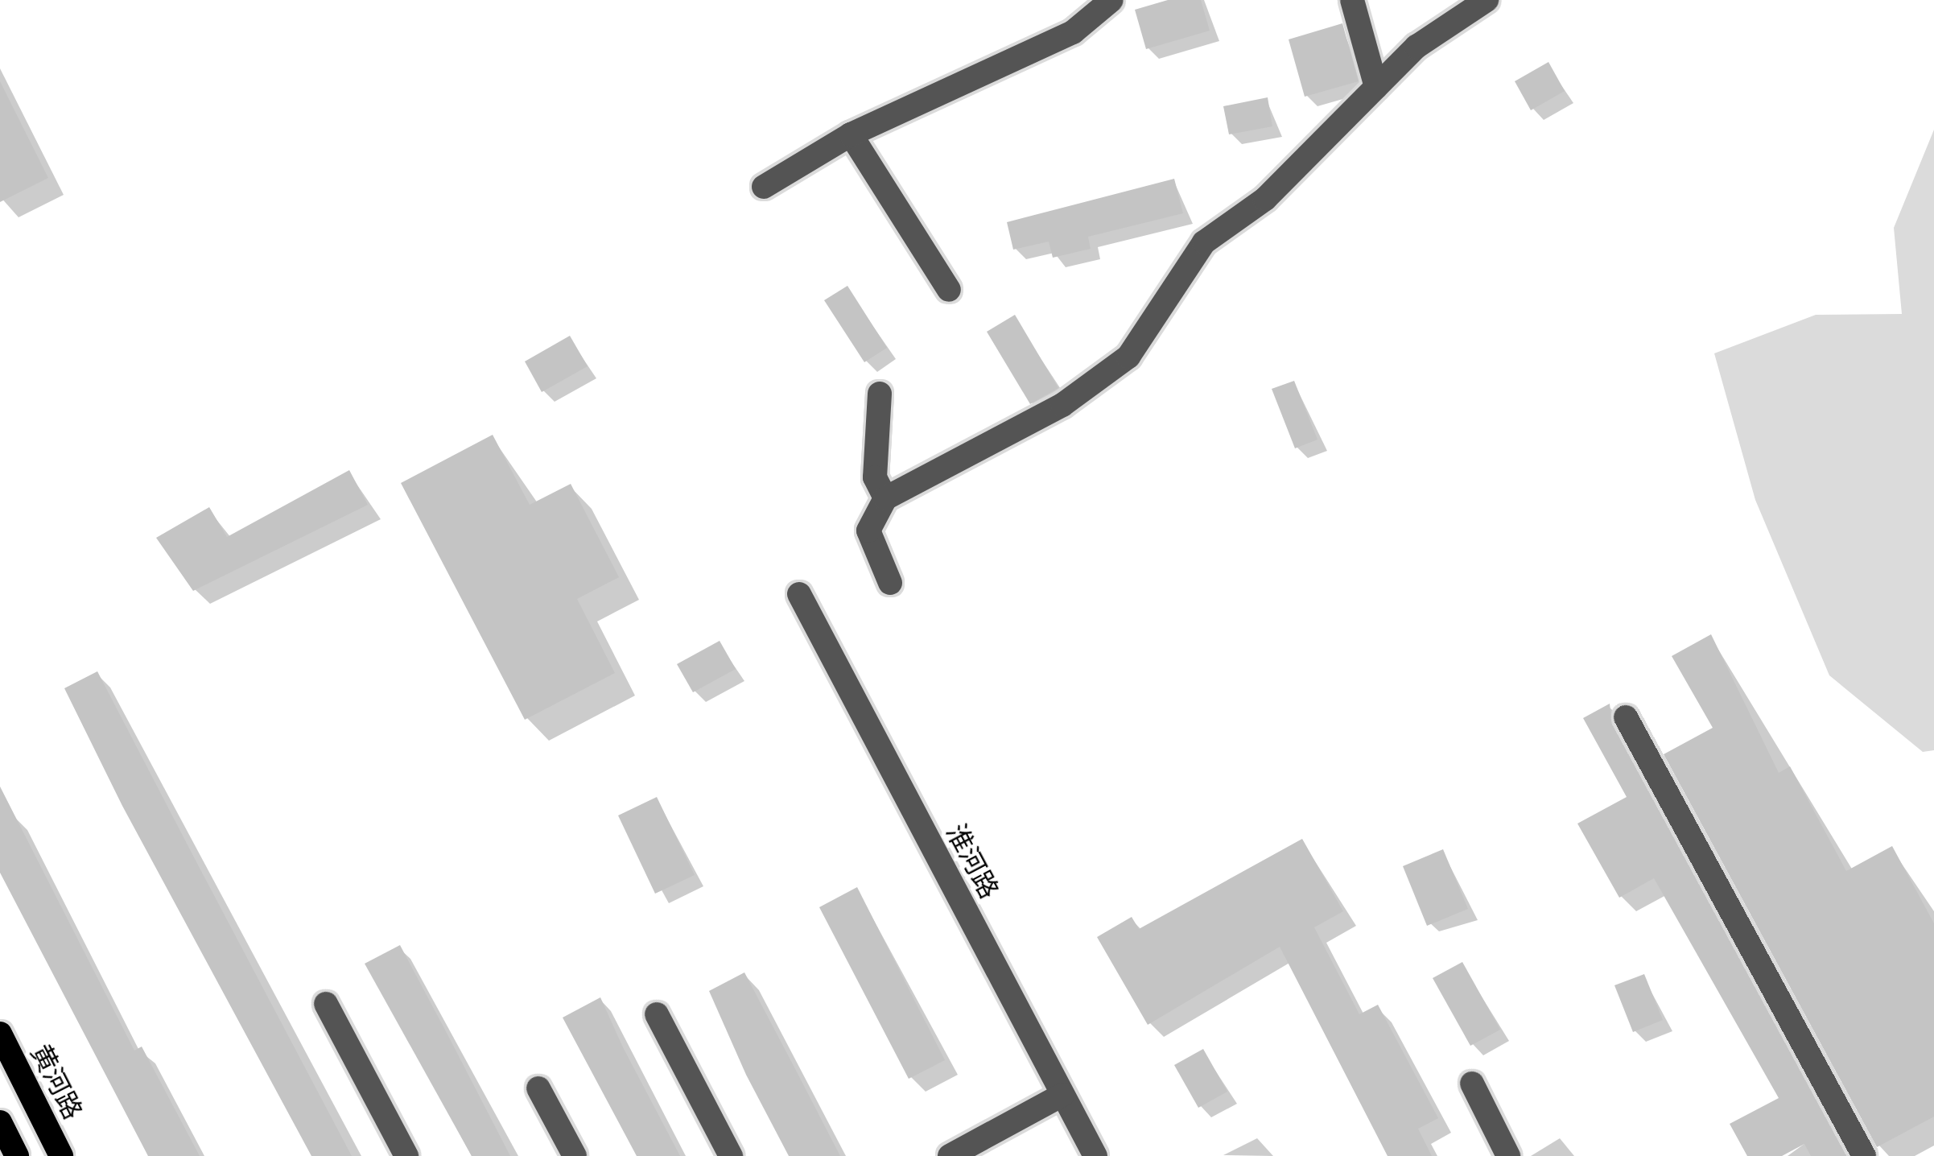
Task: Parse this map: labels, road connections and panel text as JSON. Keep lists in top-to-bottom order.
{
  "streets": {
    "main road": ["黄河路"],
    "street": ["淮河路"]
  }
}
